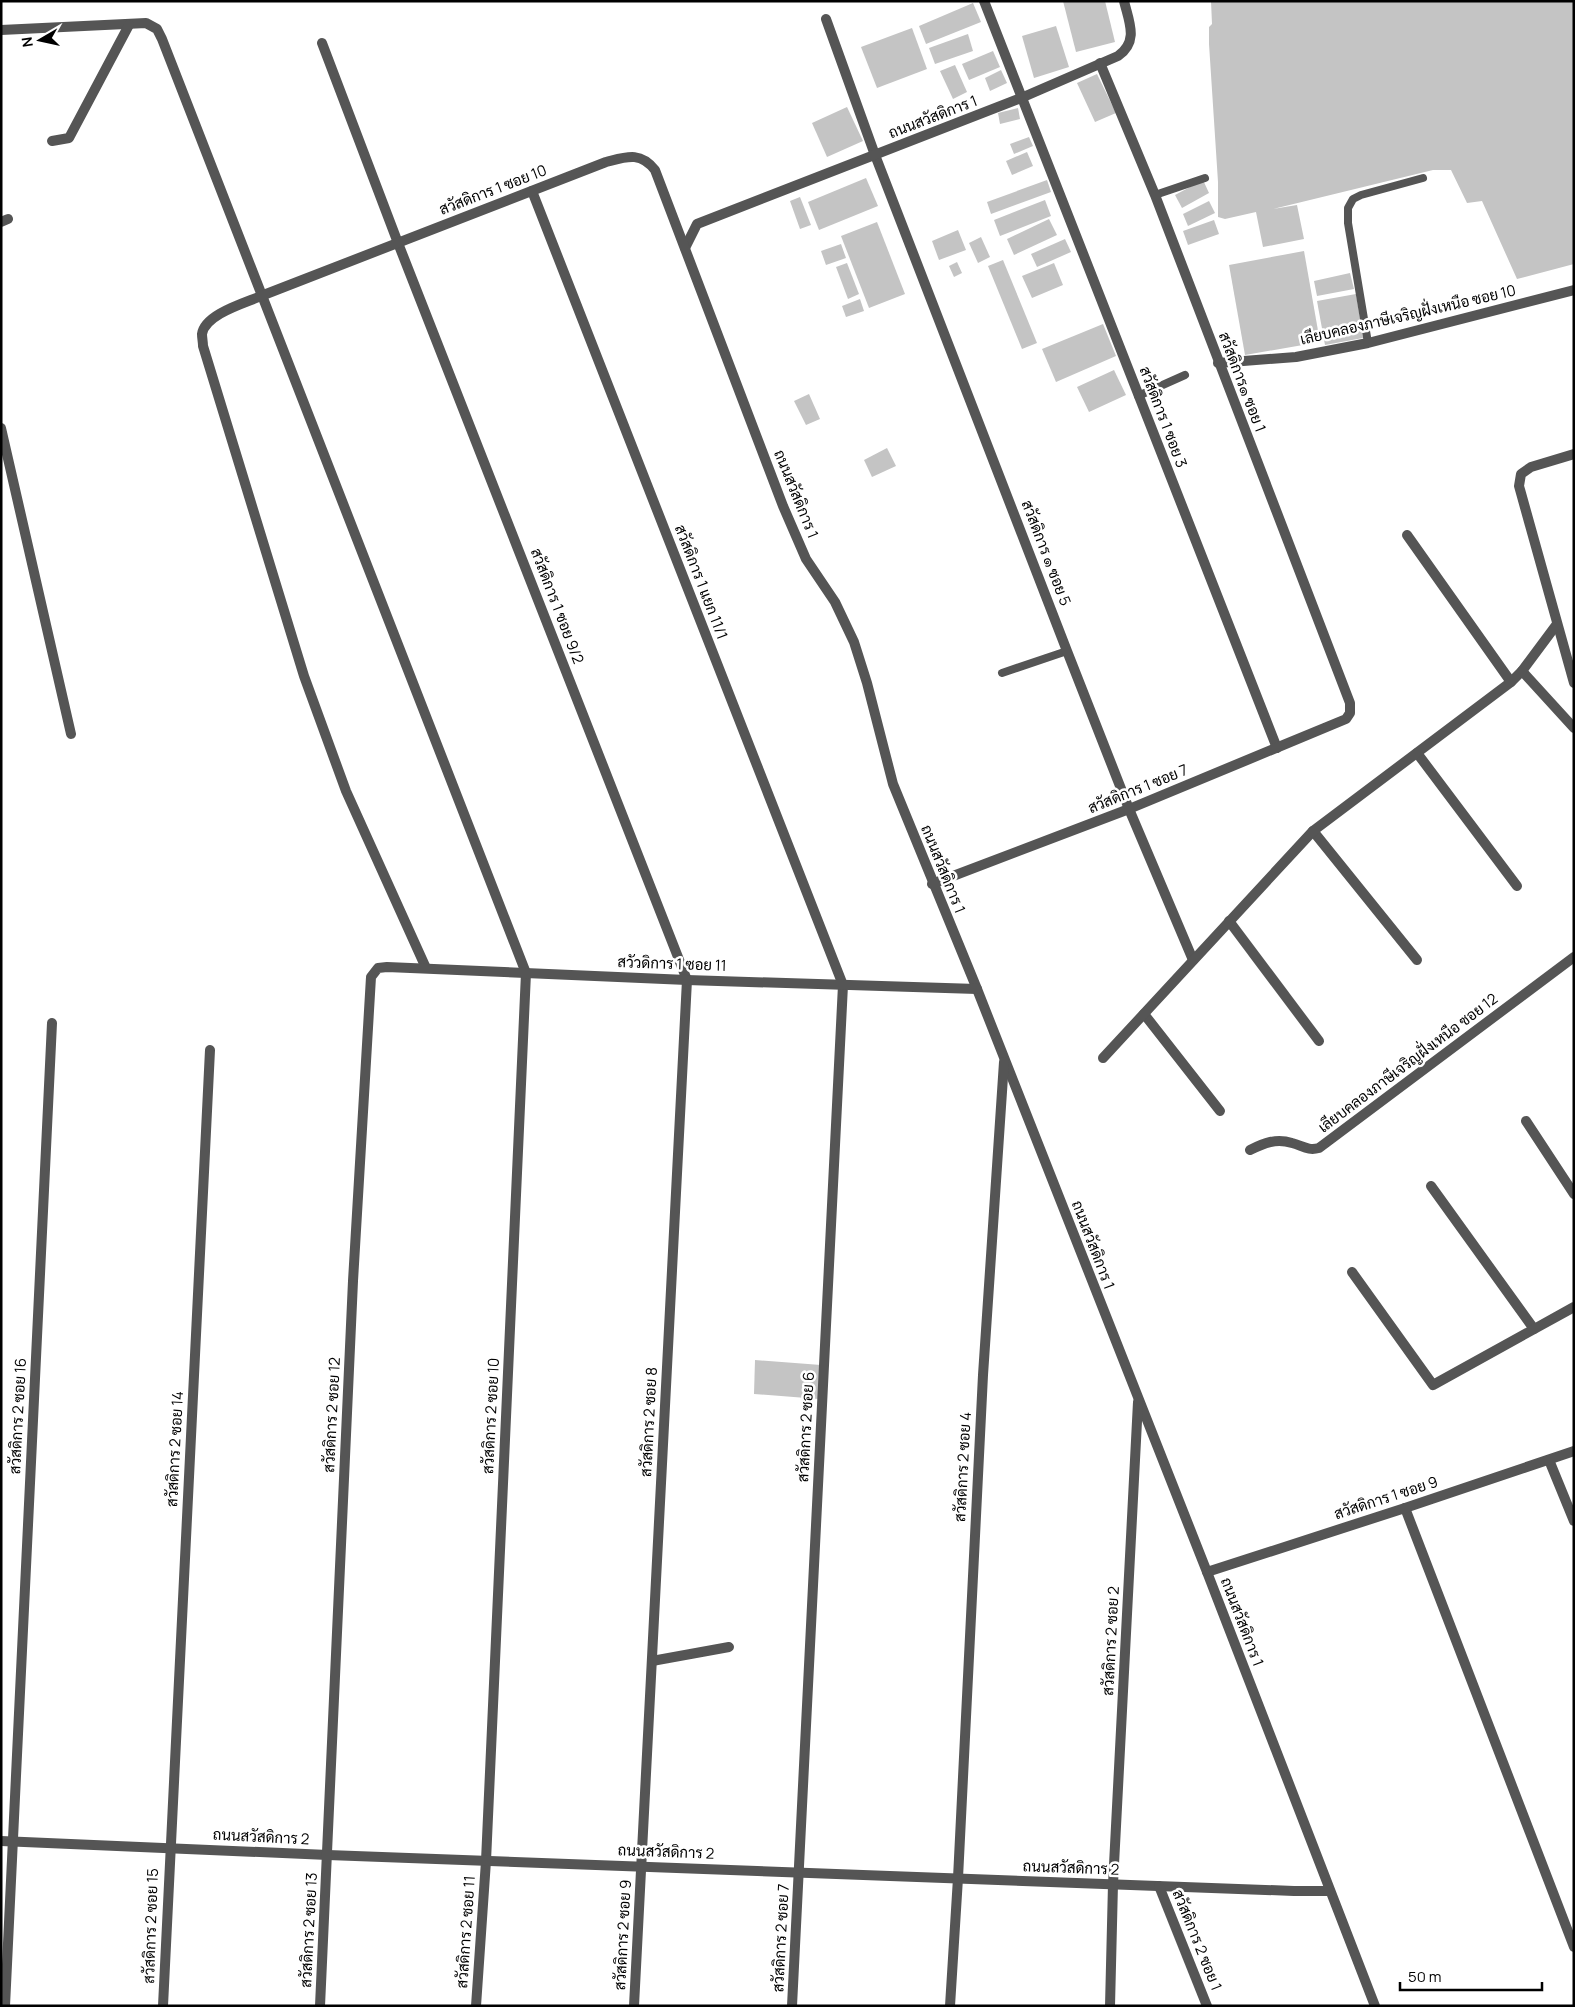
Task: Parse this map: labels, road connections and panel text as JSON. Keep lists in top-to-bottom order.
{
  "streets": {
    "street": [
      "ถนนสวัสดิการ 1",
      "สวัสดิการ 1 ซอย 10",
      "เลียบคลองภาษีเจริญฝั่งเหนือ ซอย 10",
      "สวัสดิการ๑ ซอย 1",
      "สวัสดิการ 1 ซอย 3",
      "สวัสดิการ ๑ ซอย 5",
      "สวัสดิการ 1 แยก 11/1",
      "สวัสดิการ 1 ซอย 9/2",
      "สวัสดิการ 1 ซอย 7",
      "สวัวดิการ 1 ซอย 11",
      "เลียบคลองภาษีเจริญฝั่งเหนือ ซอย 12",
      "สวัสดิการ 2 ซอย 12",
      "สวัสดิการ 2 ซอย 16",
      "สวัสดิการ 2 ซอย 10",
      "สวัสดิการ 2 ซอย 8",
      "สวัสดิการ 2 ซอย 6",
      "สวัสดิการ 2 ซอย 14",
      "สวัสดิการ 2 ซอย 4",
      "สวัสดิการ 1 ซอย 9",
      "สวัสดิการ 2 ซอย 2",
      "ถนนสวัสดิการ 2",
      "สวัสดิการ 2 ซอย 15",
      "สวัสดิการ 2 ซอย 13",
      "สวัสดิการ 2 ซอย 11",
      "สวัสดิการ 2 ซอย 9",
      "สวัสดิการ 2 ซอย 7",
      "สวัสดิการ 2 ซอย 1"
    ]
  },
  "crossings": [
    ["ถนนสวัสดิการ 1", "สวัสดิการ 1 ซอย 10"],
    ["ถนนสวัสดิการ 1", "สวัสดิการ๑ ซอย 1"],
    ["ถนนสวัสดิการ 1", "สวัสดิการ 1 ซอย 3"],
    ["ถนนสวัสดิการ 1", "สวัสดิการ ๑ ซอย 5"],
    ["ถนนสวัสดิการ 1", "สวัสดิการ 1 ซอย 7"],
    ["ถนนสวัสดิการ 1", "สวัวดิการ 1 ซอย 11"],
    ["ถนนสวัสดิการ 1", "สวัสดิการ 2 ซอย 4"],
    ["ถนนสวัสดิการ 1", "สวัสดิการ 1 ซอย 9"],
    ["ถนนสวัสดิการ 1", "สวัสดิการ 2 ซอย 2"],
    ["ถนนสวัสดิการ 1", "ถนนสวัสดิการ 2"],
    ["สวัสดิการ 1 ซอย 10", "สวัสดิการ 1 แยก 11/1"],
    ["สวัสดิการ 1 ซอย 10", "สวัสดิการ 1 ซอย 9/2"],
    ["สวัสดิการ 1 ซอย 10", "สวัวดิการ 1 ซอย 11"],
    ["เลียบคลองภาษีเจริญฝั่งเหนือ ซอย 10", "สวัสดิการ๑ ซอย 1"],
    ["สวัสดิการ๑ ซอย 1", "สวัสดิการ 1 ซอย 7"],
    ["สวัสดิการ 1 ซอย 3", "สวัสดิการ 1 ซอย 7"],
    ["สวัสดิการ ๑ ซอย 5", "สวัสดิการ 1 ซอย 7"],
    ["สวัสดิการ 1 แยก 11/1", "สวัวดิการ 1 ซอย 11"],
    ["สวัสดิการ 1 แยก 11/1", "สวัสดิการ 2 ซอย 6"],
    ["สวัสดิการ 1 ซอย 9/2", "สวัวดิการ 1 ซอย 11"],
    ["สวัสดิการ 1 ซอย 9/2", "สวัสดิการ 2 ซอย 8"],
    ["สวัวดิการ 1 ซอย 11", "สวัสดิการ 2 ซอย 12"],
    ["สวัวดิการ 1 ซอย 11", "สวัสดิการ 2 ซอย 10"],
    ["สวัวดิการ 1 ซอย 11", "สวัสดิการ 2 ซอย 8"],
    ["สวัวดิการ 1 ซอย 11", "สวัสดิการ 2 ซอย 6"],
    ["สวัสดิการ 2 ซอย 12", "ถนนสวัสดิการ 2"],
    ["สวัสดิการ 2 ซอย 12", "สวัสดิการ 2 ซอย 13"],
    ["สวัสดิการ 2 ซอย 16", "ถนนสวัสดิการ 2"],
    ["สวัสดิการ 2 ซอย 10", "ถนนสวัสดิการ 2"],
    ["สวัสดิการ 2 ซอย 10", "สวัสดิการ 2 ซอย 11"],
    ["สวัสดิการ 2 ซอย 8", "ถนนสวัสดิการ 2"],
    ["สวัสดิการ 2 ซอย 8", "สวัสดิการ 2 ซอย 9"],
    ["สวัสดิการ 2 ซอย 6", "ถนนสวัสดิการ 2"],
    ["สวัสดิการ 2 ซอย 6", "สวัสดิการ 2 ซอย 7"],
    ["สวัสดิการ 2 ซอย 14", "ถนนสวัสดิการ 2"],
    ["สวัสดิการ 2 ซอย 14", "สวัสดิการ 2 ซอย 15"],
    ["สวัสดิการ 2 ซอย 4", "ถนนสวัสดิการ 2"],
    ["สวัสดิการ 2 ซอย 2", "ถนนสวัสดิการ 2"],
    ["ถนนสวัสดิการ 2", "สวัสดิการ 2 ซอย 15"],
    ["ถนนสวัสดิการ 2", "สวัสดิการ 2 ซอย 13"],
    ["ถนนสวัสดิการ 2", "สวัสดิการ 2 ซอย 11"],
    ["ถนนสวัสดิการ 2", "สวัสดิการ 2 ซอย 9"],
    ["ถนนสวัสดิการ 2", "สวัสดิการ 2 ซอย 7"],
    ["ถนนสวัสดิการ 2", "สวัสดิการ 2 ซอย 1"]
  ],
  "scale_bar": "50 m",
  "north": "left"
}
